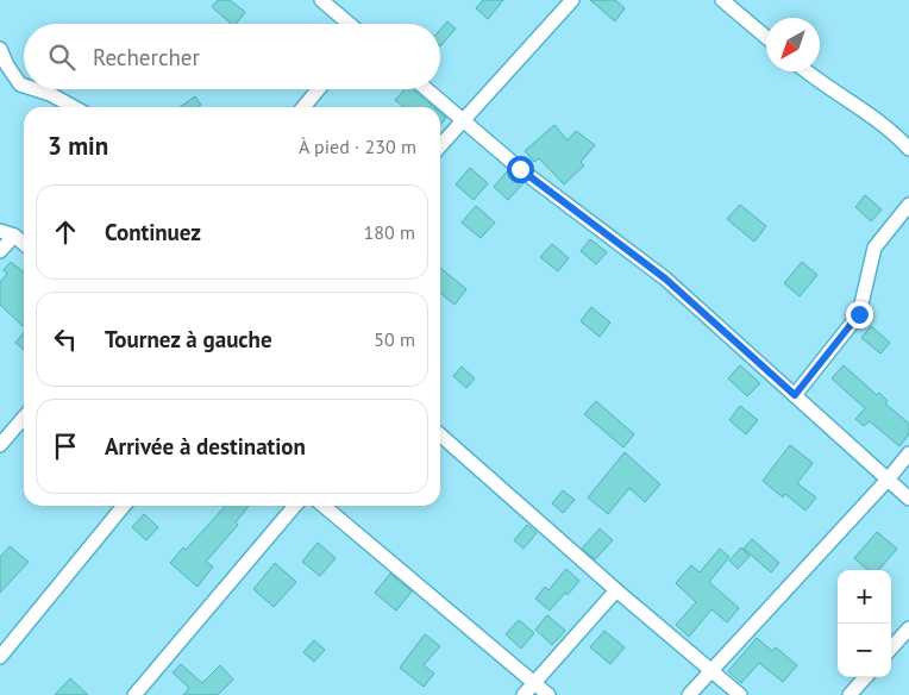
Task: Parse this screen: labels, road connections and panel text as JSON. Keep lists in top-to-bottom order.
{
  "north": "bottom left",
  "page": {
    "search": "Rechercher",
    "heading": ["3 min", "À pied · 230 m"],
    "list": [
      ["Continuez", "180 m"],
      ["Tournez à gauche", "50 m"],
      "Arrivée à destination"
    ],
    "map_buttons": ["+", "−"]
  }
}
